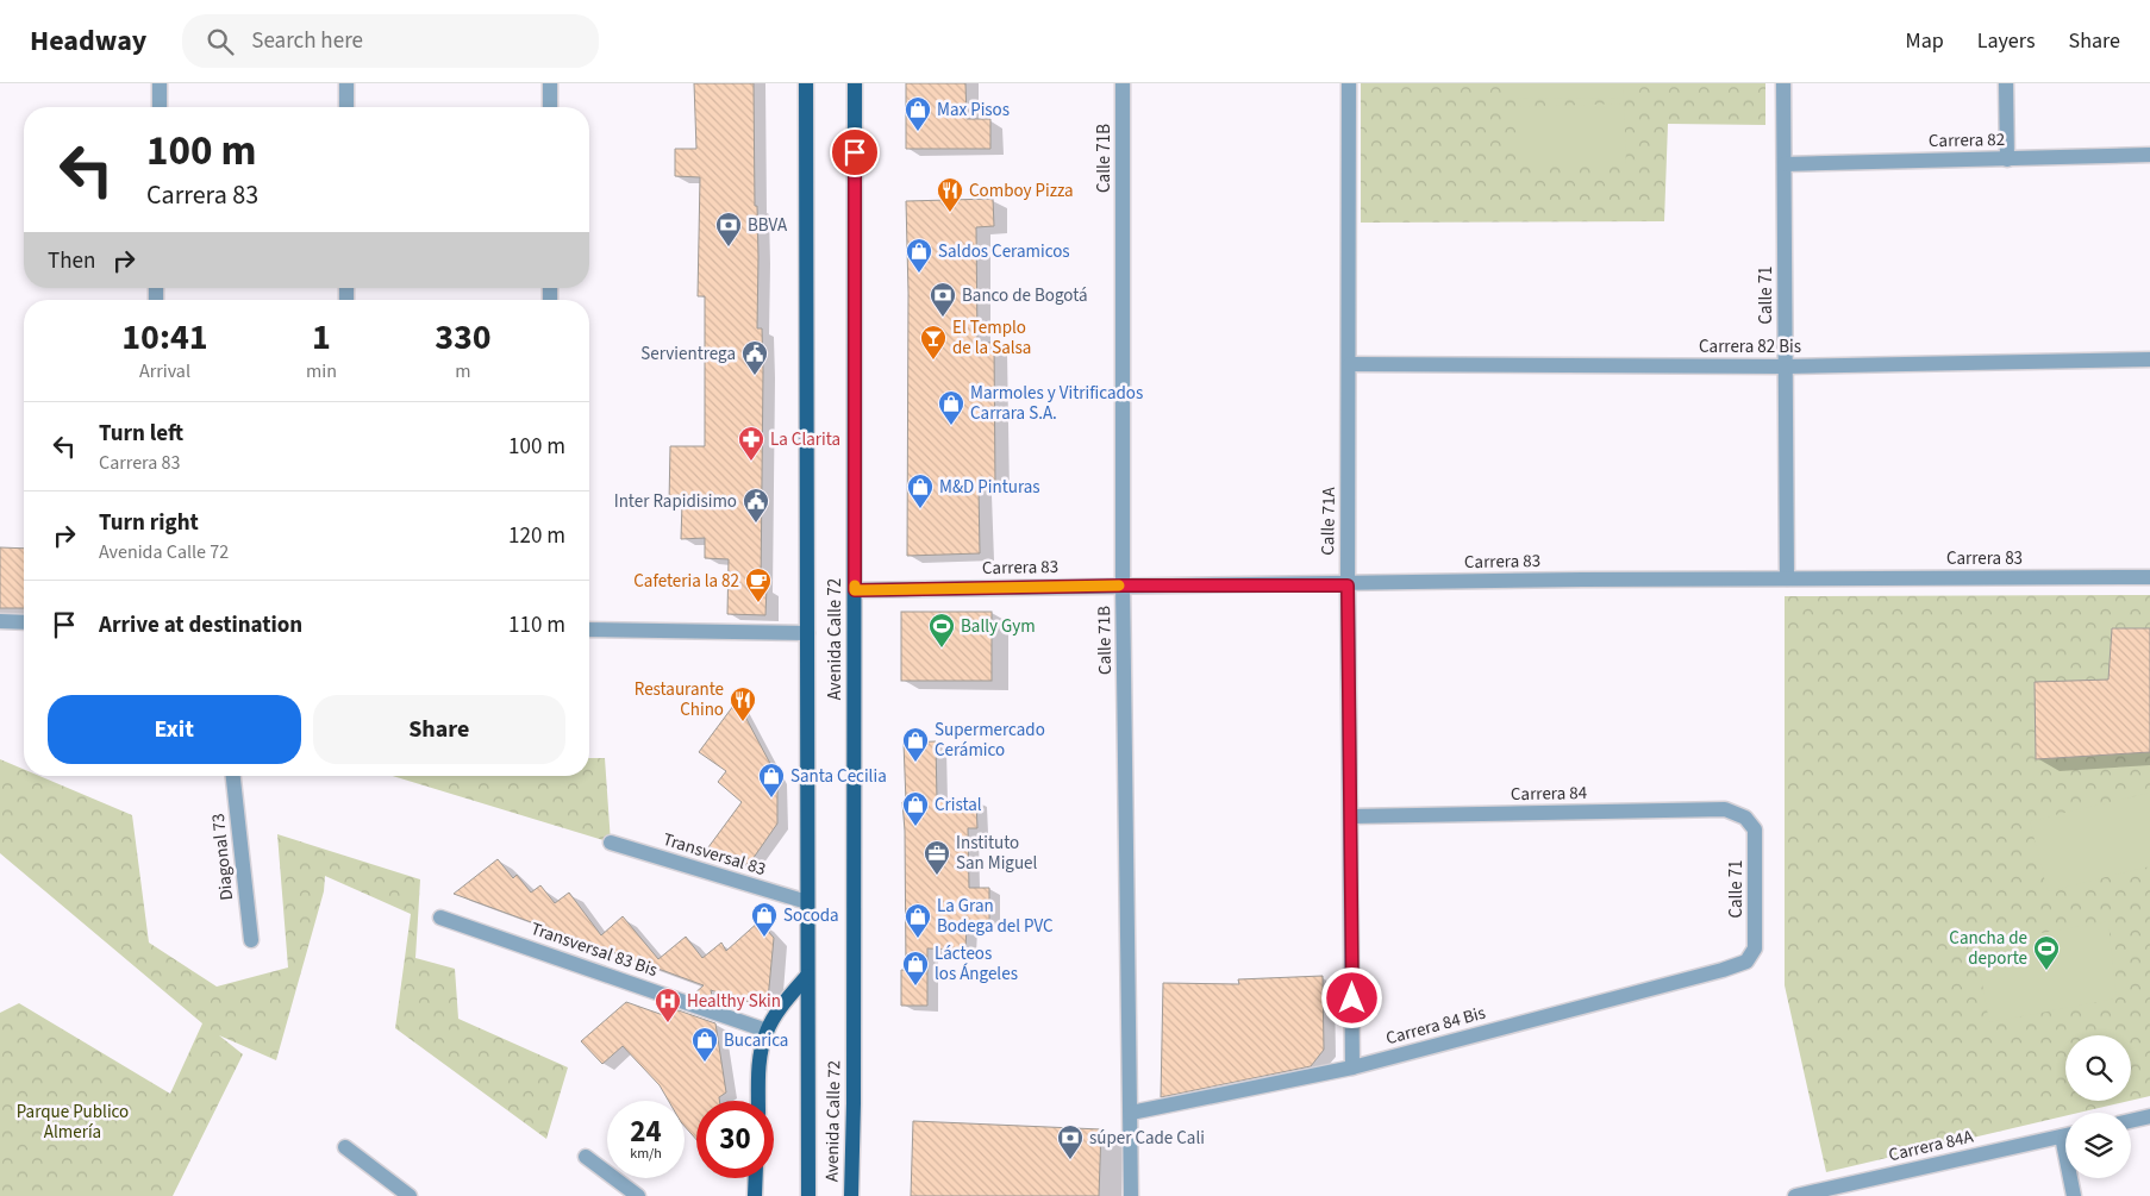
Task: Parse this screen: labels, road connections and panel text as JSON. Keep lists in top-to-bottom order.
{
  "streets": {
    "main road": ["Avenida Calle 72"],
    "street": [
      "Carrera 82",
      "Calle 71B",
      "Calle 71",
      "Carrera 82 Bis",
      "Calle 71A",
      "Carrera 83",
      "Carrera 84",
      "Transversal 83",
      "Diagonal 73",
      "Transversal 83 Bis",
      "Carrera 84 Bis",
      "Carrera 84A"
    ]
  },
  "crossings": [
    ["Carrera 82", "Calle 71"],
    ["Calle 71B", "Carrera 83"],
    ["Calle 71B", "Carrera 84 Bis"],
    ["Calle 71", "Carrera 82 Bis"],
    ["Calle 71", "Carrera 83"],
    ["Calle 71", "Carrera 84"],
    ["Calle 71", "Carrera 84 Bis"],
    ["Carrera 82 Bis", "Calle 71A"],
    ["Calle 71A", "Carrera 83"],
    ["Calle 71A", "Carrera 84"],
    ["Calle 71A", "Carrera 84 Bis"],
    ["Carrera 83", "Avenida Calle 72"],
    ["Avenida Calle 72", "Transversal 83"]
  ],
  "parks": ["Parque Publico Almería"],
  "places": {
    "shop": [
      "Max Pisos",
      "Saldos Ceramicos",
      "Marmoles y Vitrificados Carrara S.A.",
      "M&D Pinturas",
      "Supermercado Cerámico",
      "Santa Cecilia",
      "Cristal",
      "Socoda",
      "La Gran Bodega del PVC",
      "Lácteos los Ángeles",
      "Bucarica"
    ],
    "restaurant": ["Comboy Pizza", "Restaurante Chino"],
    "bank": ["BBVA", "Banco de Bogotá", "súper Cade Cali"],
    "bar": ["El Templo de la Salsa"],
    "public building": ["Servientrega", "Inter Rapidisimo"],
    "pharmacy": ["La Clarita"],
    "cafe": ["Cafeteria la 82"],
    "sports": ["Bally Gym", "Cancha de deporte"],
    "office": ["Instituto San Miguel"],
    "hospital": ["Healthy Skin"]
  },
  "page": {
    "header": "Headway",
    "search": "Search here",
    "nav": ["Map", "Layers", "Share"],
    "turn": ["100 m", "Carrera 83"],
    "then": "Then",
    "eta": [
      "10:41",
      "Arrival",
      "1",
      "min",
      "330",
      "m"
    ],
    "list": [
      {
        "name": "Turn left",
        "note": "Carrera 83",
        "value": "100 m"
      },
      {
        "name": "Turn right",
        "note": "Avenida Calle 72",
        "value": "120 m"
      },
      {
        "name": "Arrive at destination",
        "value": "110 m"
      }
    ],
    "buttons": ["Exit", "Share"],
    "speed": "24 km/h",
    "limit": "30"
  }
}
